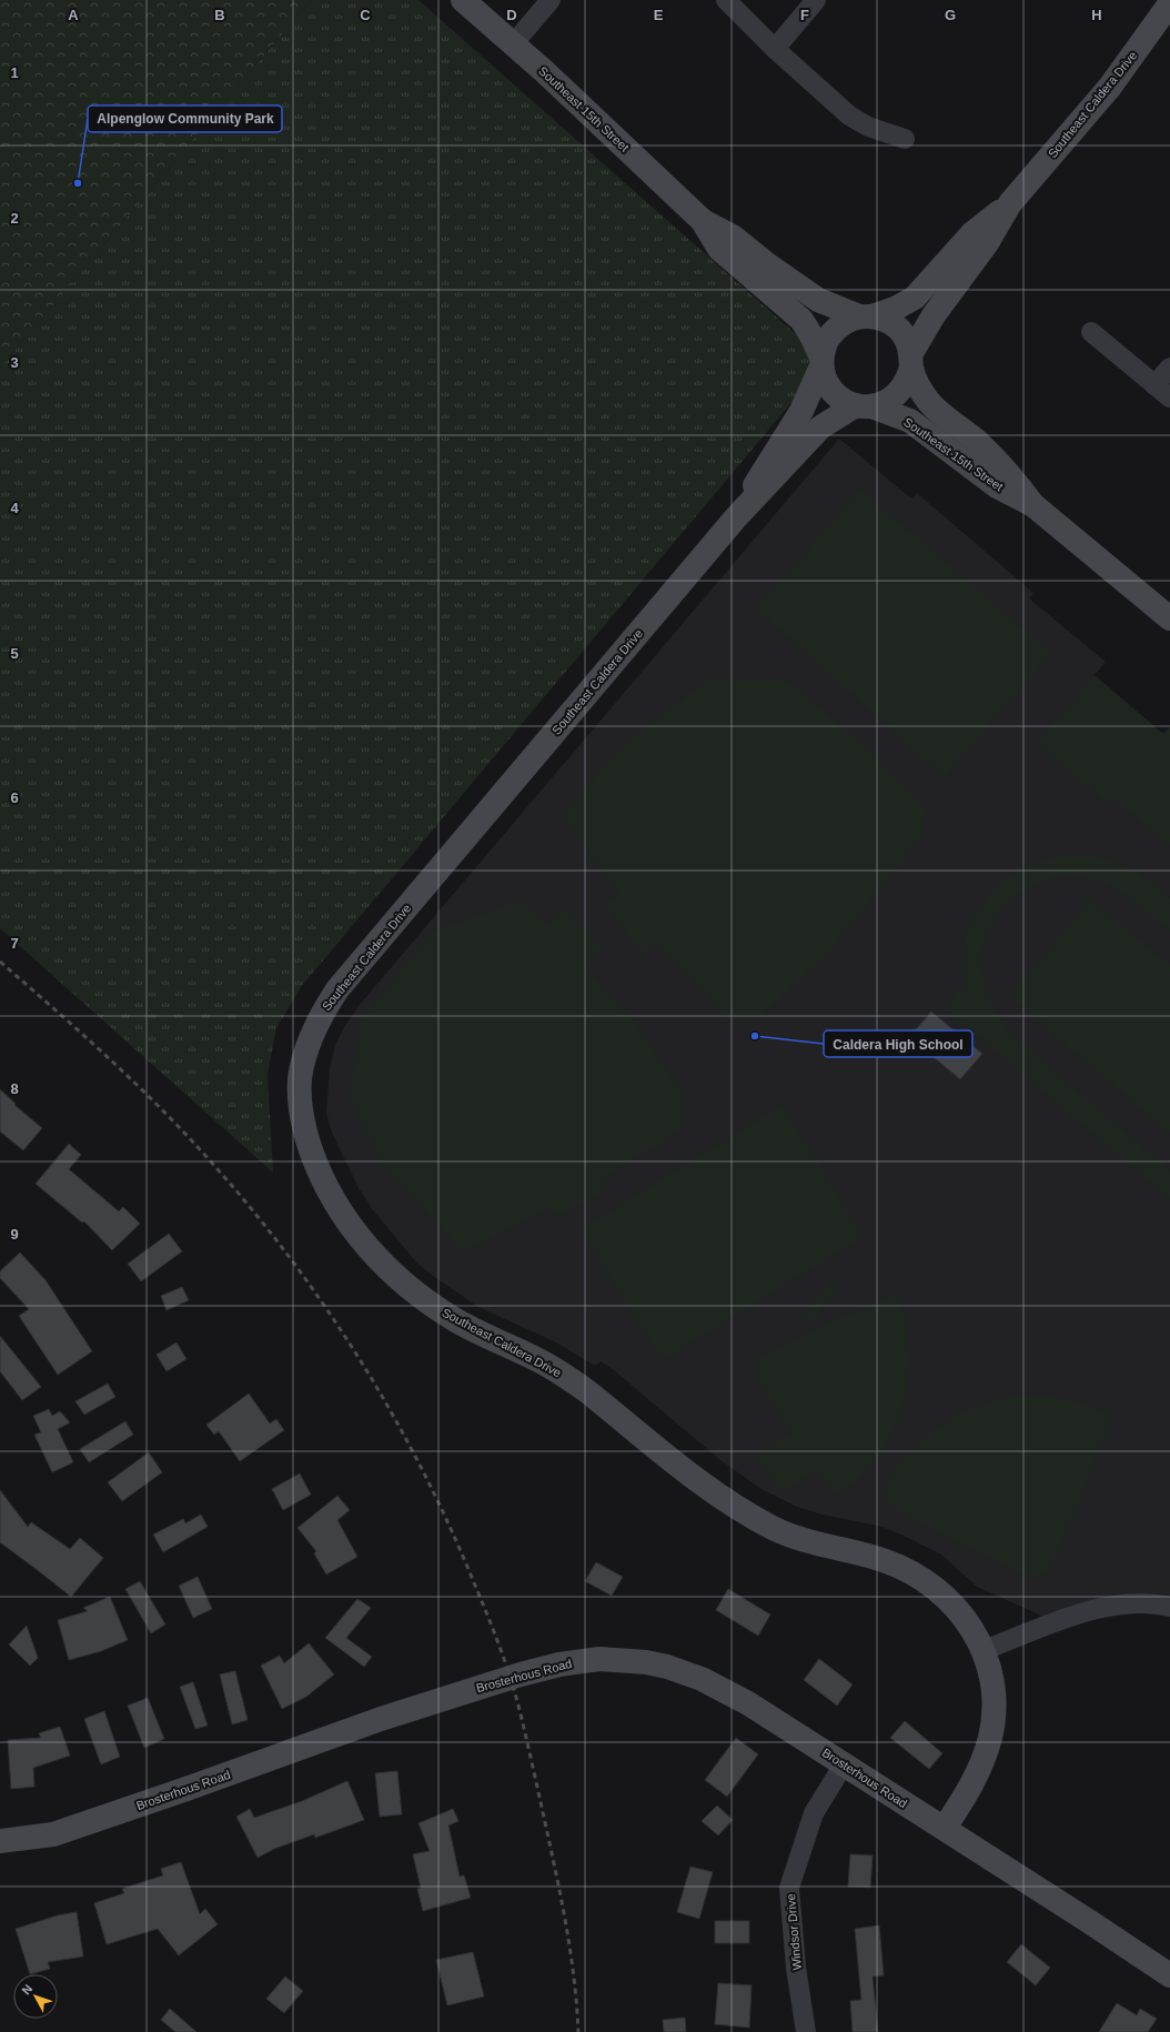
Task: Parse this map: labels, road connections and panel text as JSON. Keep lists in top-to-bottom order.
{
  "streets": {
    "street": [
      "Southeast Caldera Drive",
      "Southeast 15th Street",
      "Brosterhous Road",
      "Windsor Drive"
    ]
  },
  "crossings": [
    ["Southeast Caldera Drive", "Southeast 15th Street"],
    ["Southeast Caldera Drive", "Brosterhous Road"],
    ["Brosterhous Road", "Windsor Drive"]
  ],
  "places": ["Alpenglow Community Park", "Caldera High School"],
  "north": "top left",
  "grid": {
    "columns": [
      "A",
      "B",
      "C",
      "D",
      "E",
      "F",
      "G",
      "H"
    ],
    "rows": [
      "1",
      "2",
      "3",
      "4",
      "5",
      "6",
      "7",
      "8",
      "9"
    ]
  }
}
